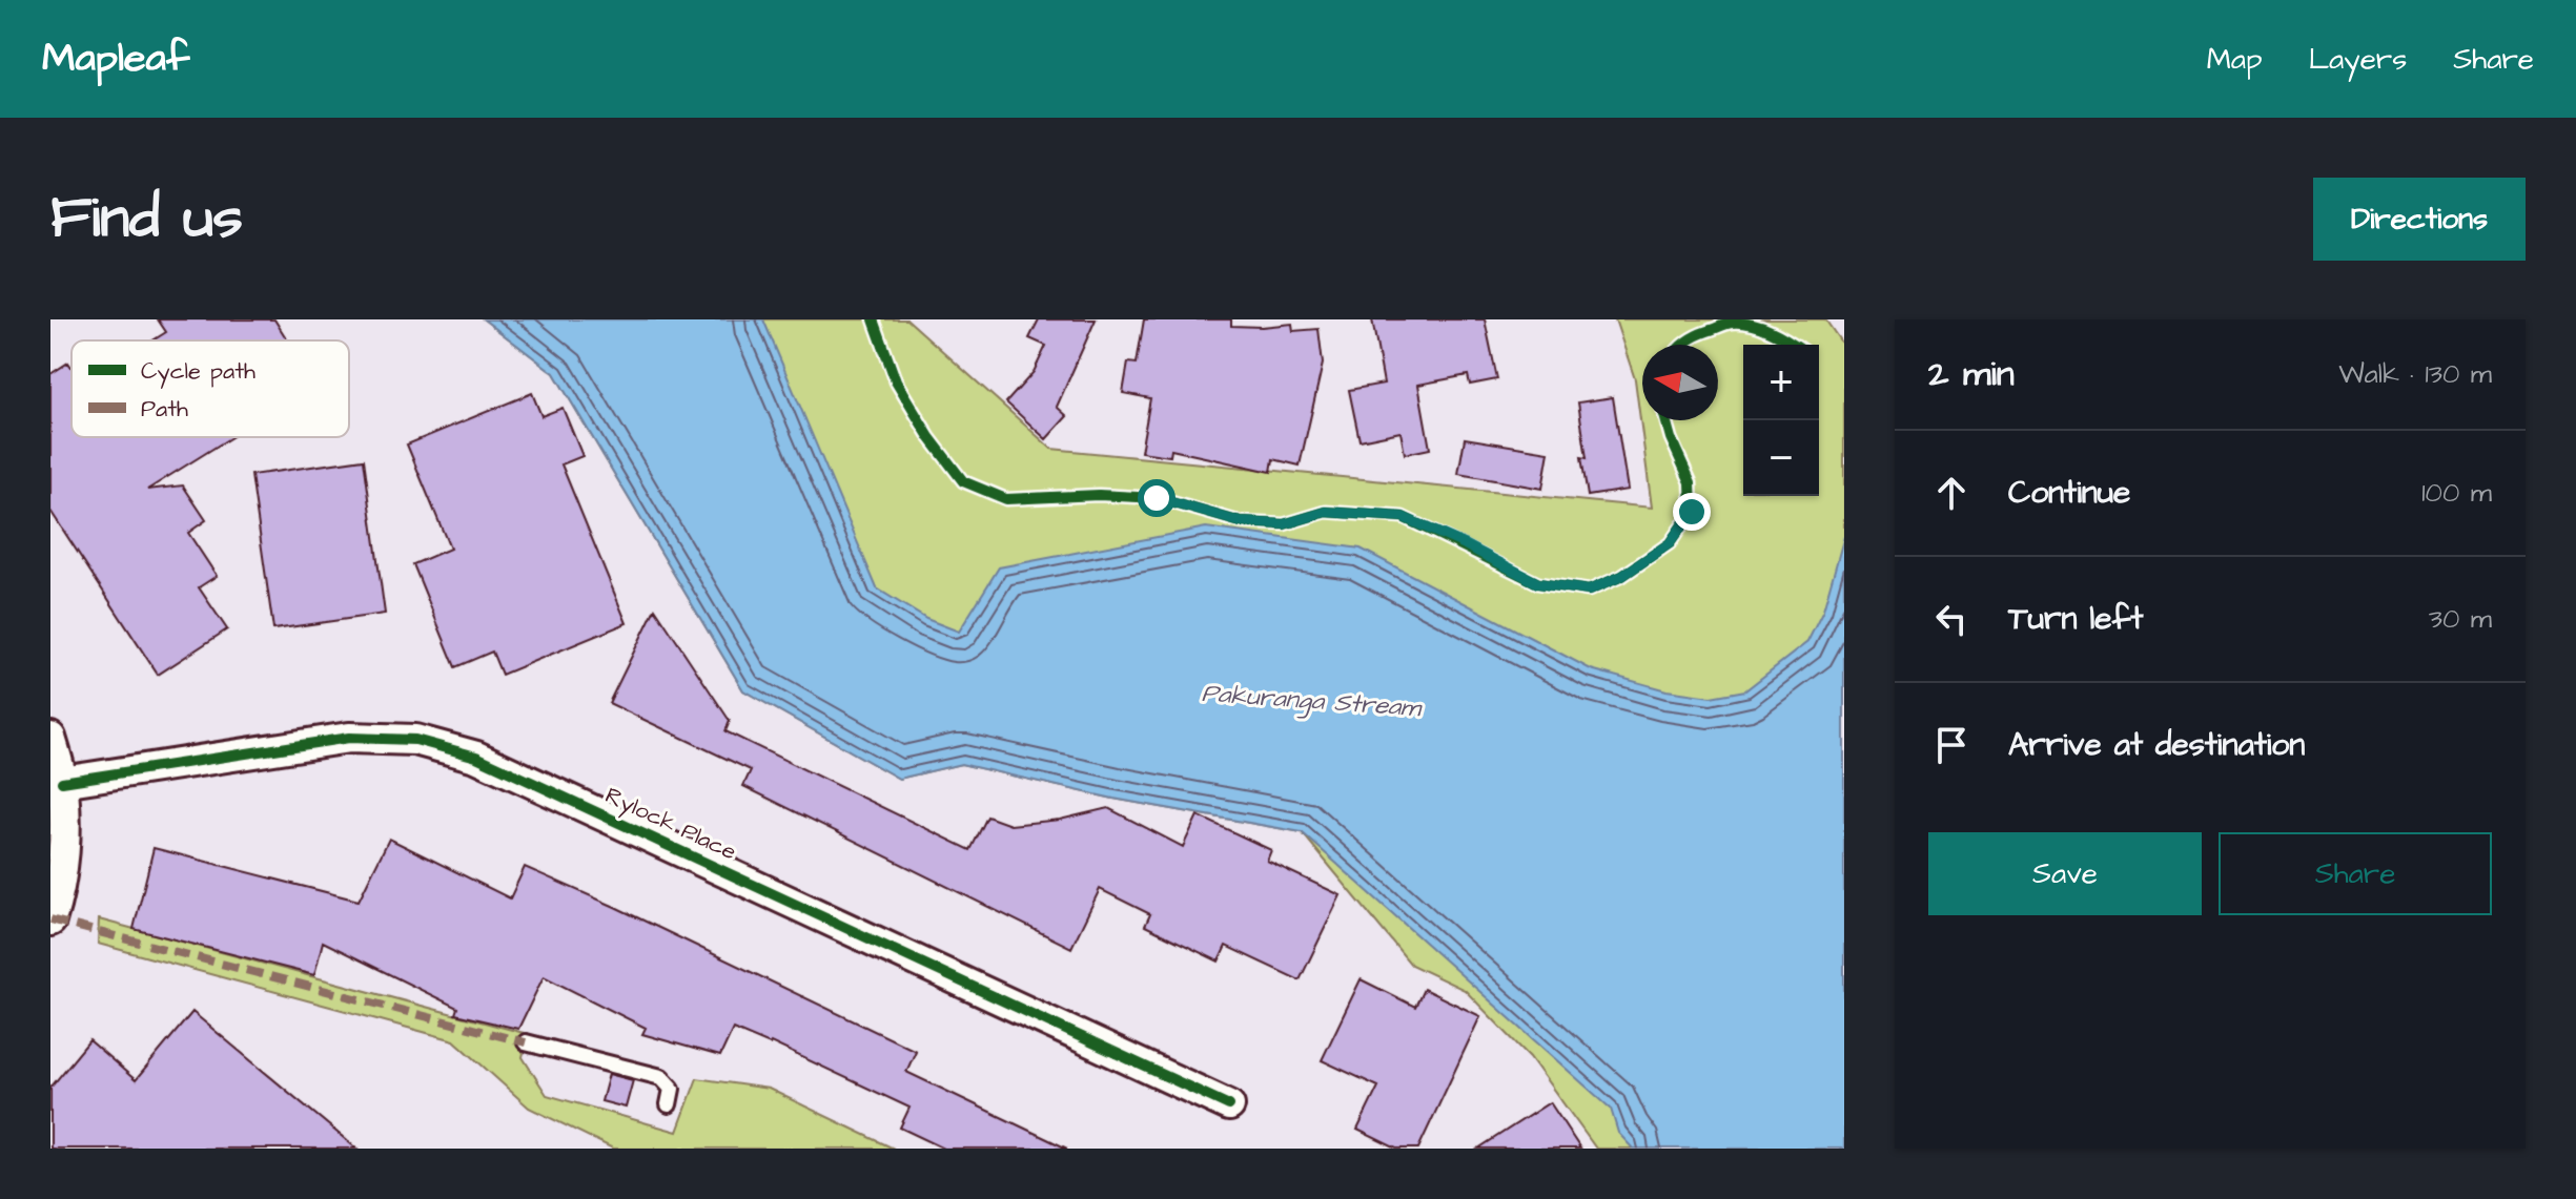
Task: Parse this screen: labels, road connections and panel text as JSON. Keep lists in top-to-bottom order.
{
  "streets": {
    "street": ["Rylock Place"]
  },
  "water": ["Pakuranga Stream"],
  "legend": ["Cycle path", "Path"],
  "north": "left",
  "page": {
    "header": "Mapleaf",
    "nav": ["Map", "Layers", "Share"],
    "title": "Find us",
    "buttons": [
      "Directions",
      ["Save", "Share"]
    ],
    "heading": ["2 min", "Walk · 130 m"],
    "map_buttons": ["+", "−"],
    "list": [
      ["Continue", "100 m"],
      ["Turn left", "30 m"],
      "Arrive at destination"
    ]
  }
}
